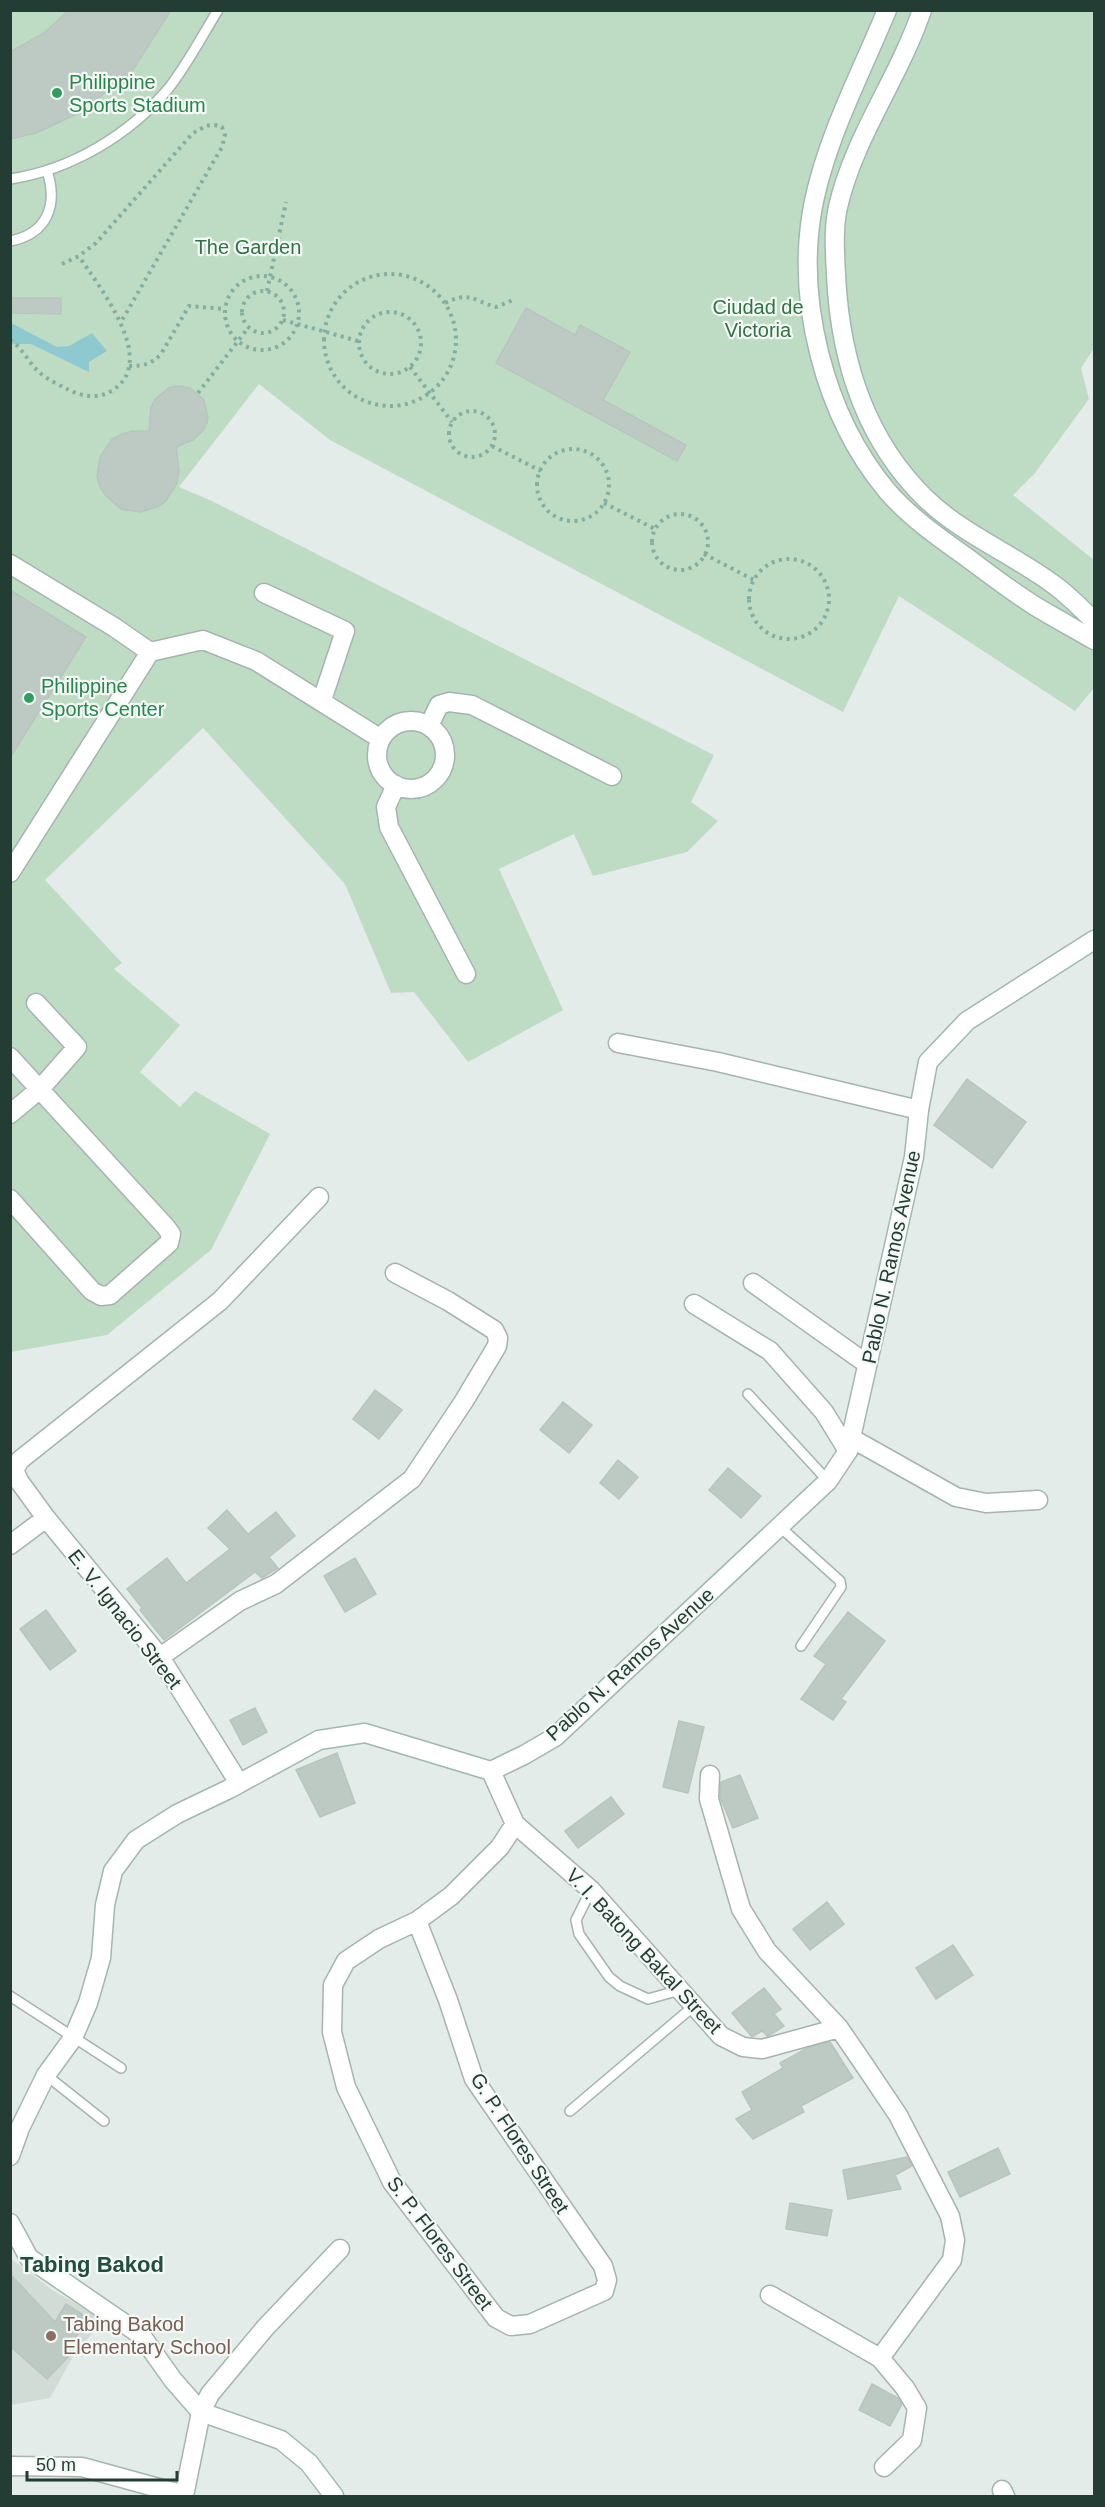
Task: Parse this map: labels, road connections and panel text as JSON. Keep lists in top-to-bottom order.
{
  "streets": {
    "street": [
      "Pablo N. Ramos Avenue",
      "E. V. Ignacio Street",
      "V. I. Batong Bakal Street",
      "G. P. Flores Street",
      "S. P. Flores Street"
    ]
  },
  "crossings": [
    ["Pablo N. Ramos Avenue", "V. I. Batong Bakal Street"],
    ["V. I. Batong Bakal Street", "S. P. Flores Street"],
    ["G. P. Flores Street", "S. P. Flores Street"]
  ],
  "districts": ["Tabing Bakod"],
  "parks": ["The Garden", "Ciudad de Victoria"],
  "places": ["Philippine Sports Stadium", "Philippine Sports Center", "Tabing Bakod Elementary School"],
  "scale_bar": "50 m"
}
